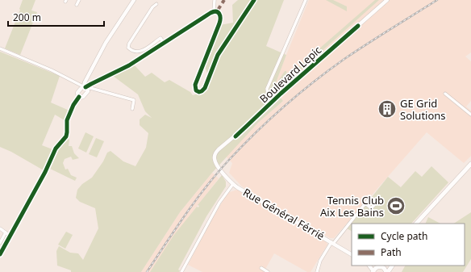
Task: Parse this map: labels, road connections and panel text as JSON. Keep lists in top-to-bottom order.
{
  "streets": {
    "street": ["Boulevard Lepic", "Rue Général Férrié"]
  },
  "crossings": [
    ["Boulevard Lepic", "Rue Général Férrié"]
  ],
  "places": {
    "building": ["GE Grid Solutions"],
    "sports": ["Tennis Club Aix Les Bains"]
  },
  "legend": ["Cycle path", "Path"],
  "scale_bar": "200 m"
}
